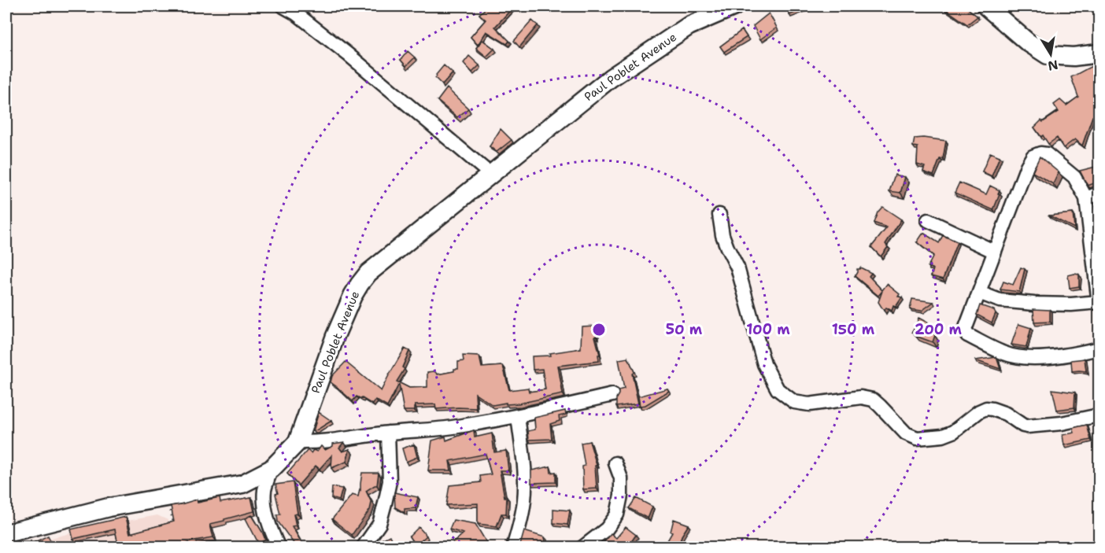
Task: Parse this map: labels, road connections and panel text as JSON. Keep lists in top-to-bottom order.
{
  "streets": {
    "main road": ["Paul Poblet Avenue"]
  },
  "north": "bottom",
  "rings": [
    "50 m",
    "100 m",
    "150 m",
    "200 m"
  ]
}
